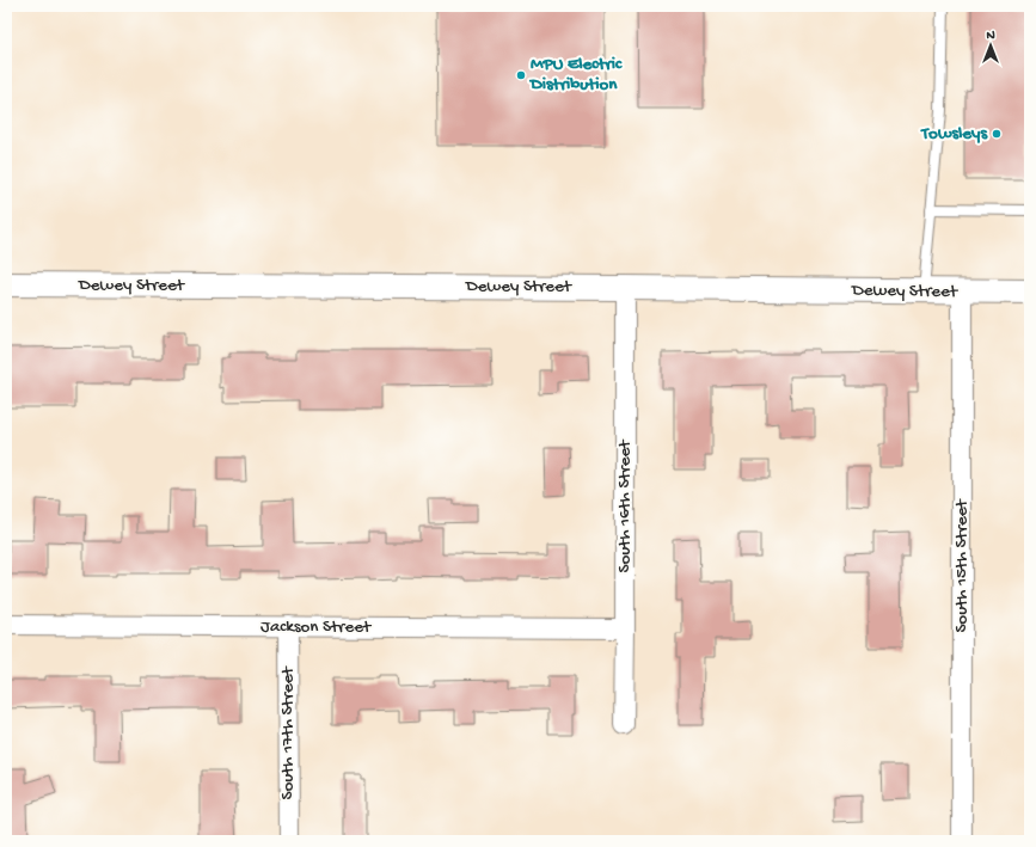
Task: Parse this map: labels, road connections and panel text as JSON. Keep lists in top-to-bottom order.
{
  "streets": {
    "street": [
      "Dewey Street",
      "South 16th Street",
      "South 15th Street",
      "Jackson Street",
      "South 17th Street"
    ]
  },
  "crossings": [
    ["Dewey Street", "South 16th Street"],
    ["Dewey Street", "South 15th Street"],
    ["South 16th Street", "Jackson Street"],
    ["Jackson Street", "South 17th Street"]
  ],
  "places": ["MPU Electric Distribution", "Towsleys"],
  "north": "top"
}
